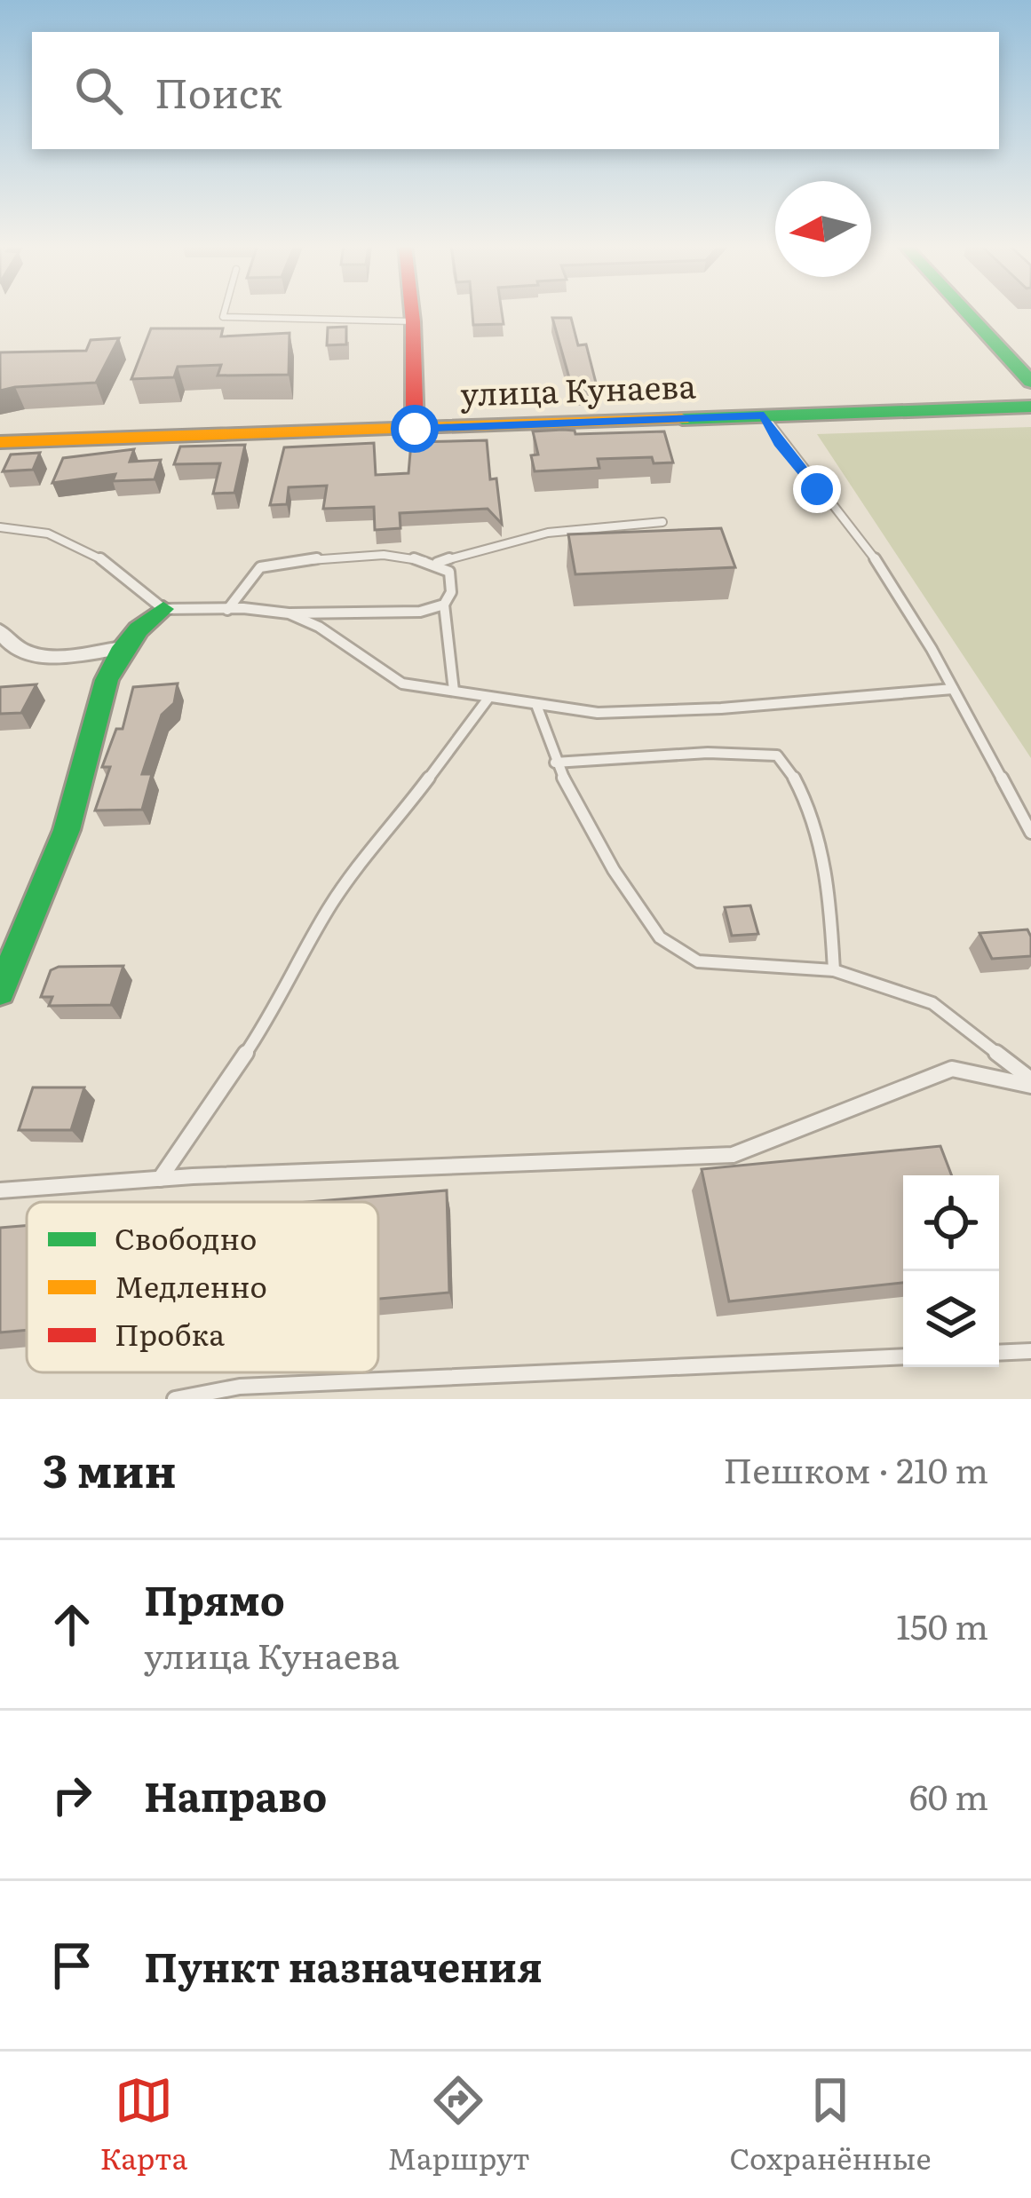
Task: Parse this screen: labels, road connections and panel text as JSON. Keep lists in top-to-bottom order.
{
  "streets": {
    "street": ["улица Кунаева"]
  },
  "legend": ["Свободно", "Медленно", "Пробка"],
  "north": "left",
  "page": {
    "search": "Поиск",
    "heading": ["3 мин", "Пешком · 210 m"],
    "list": [
      ["Прямо", "улица Кунаева", "150 m"],
      ["Направо", "60 m"],
      "Пункт назначения"
    ],
    "nav": ["Карта", "Маршрут", "Сохранённые"]
  }
}
